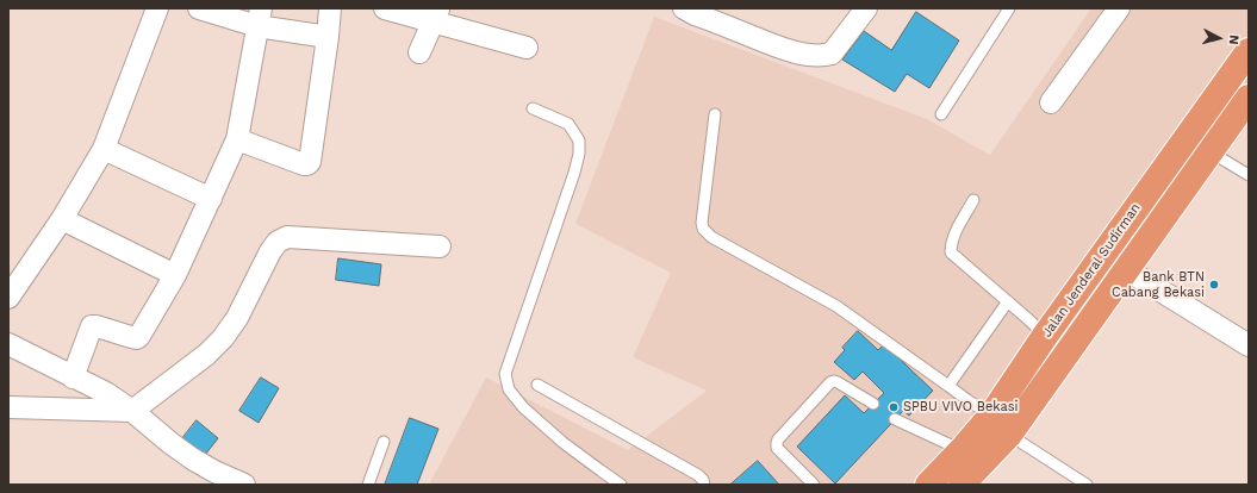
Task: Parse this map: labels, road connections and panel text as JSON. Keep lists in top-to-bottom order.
{
  "streets": {
    "highway": ["Jalan Jenderal Sudirman"]
  },
  "places": ["Bank BTN Cabang Bekasi", "SPBU VIVO Bekasi"],
  "north": "right"
}
